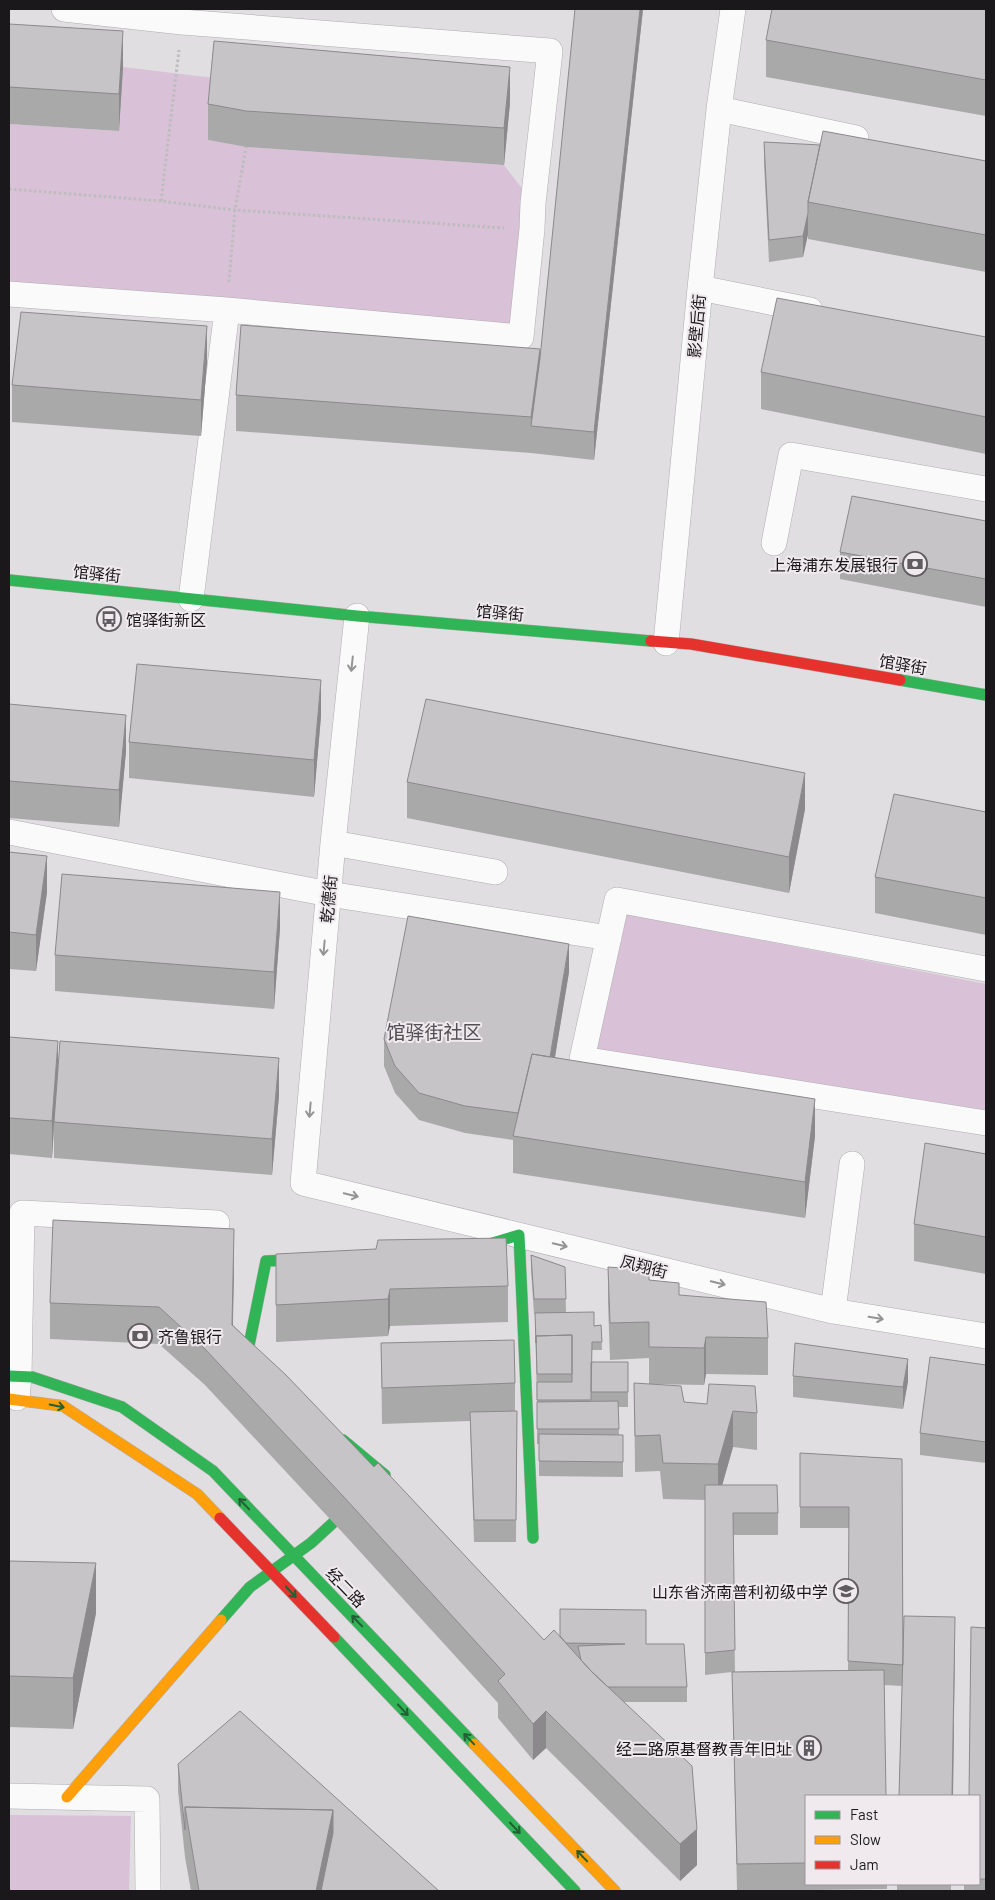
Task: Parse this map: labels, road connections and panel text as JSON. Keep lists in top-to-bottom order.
{
  "streets": {
    "street": [
      "影壁后街",
      "馆驿街",
      "乾德街",
      "凤翔街",
      "经二路"
    ]
  },
  "crossings": [
    ["影壁后街", "馆驿街"],
    ["馆驿街", "乾德街"],
    ["乾德街", "凤翔街"]
  ],
  "one_way": ["乾德街", "凤翔街"],
  "districts": ["馆驿街社区"],
  "places": {
    "bank": ["上海浦东发展银行", "齐鲁银行"],
    "bus stop": ["馆驿街新区"],
    "school or university": ["山东省济南普利初级中学"],
    "building": ["经二路原基督教青年旧址"]
  },
  "legend": ["Fast", "Slow", "Jam"]
}
